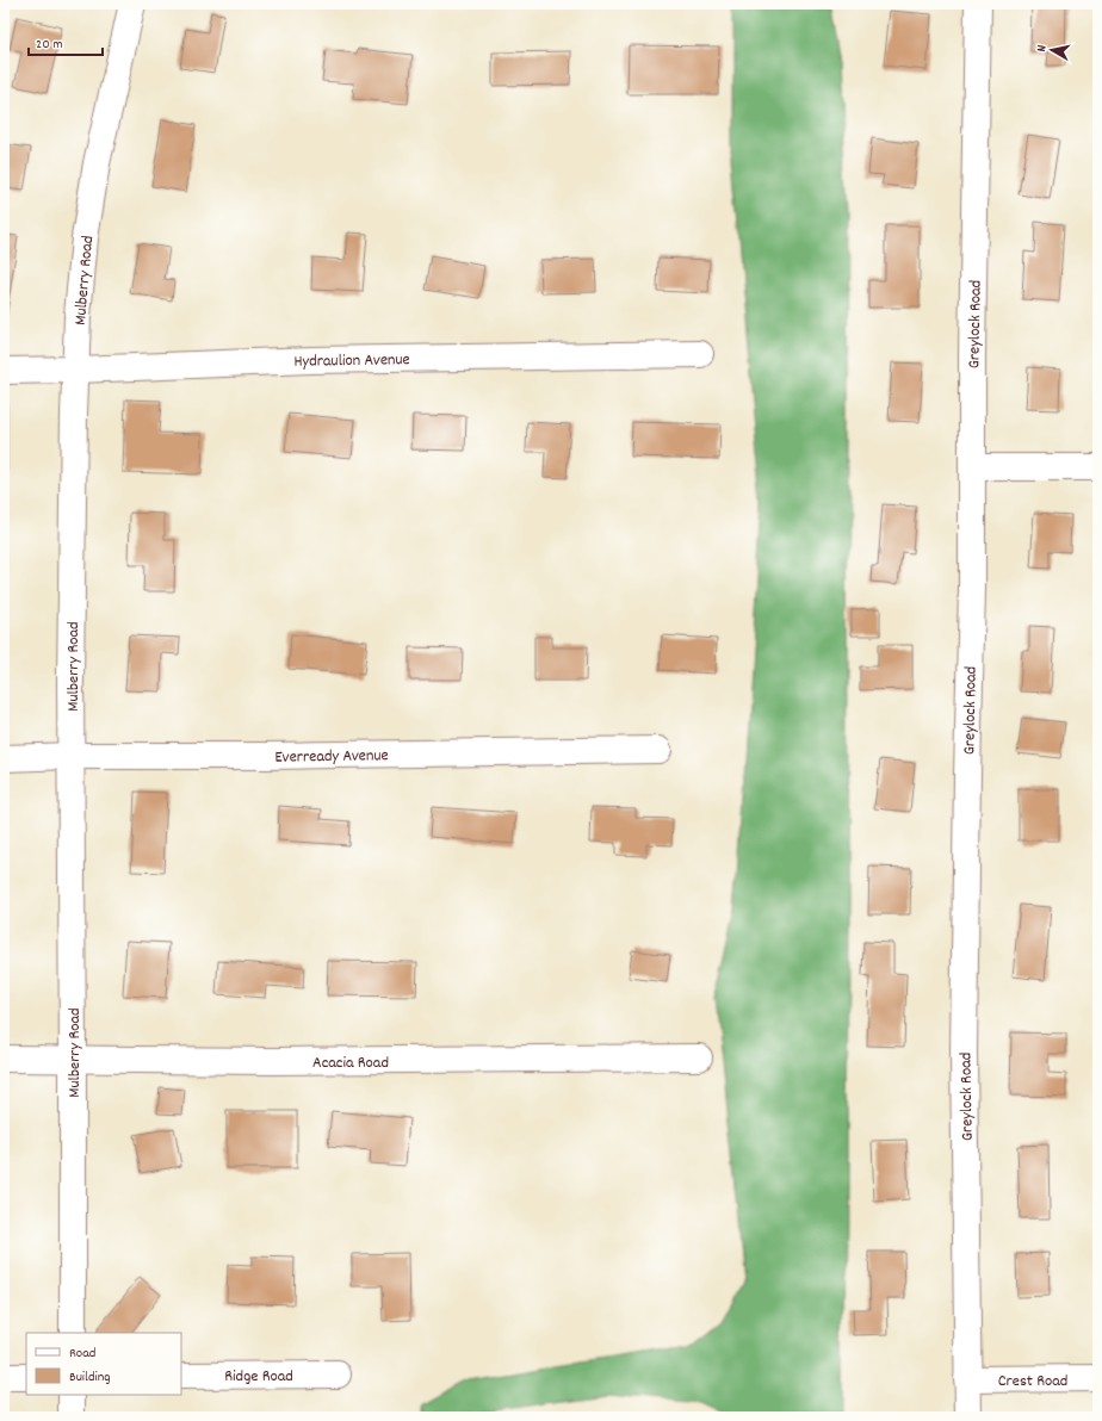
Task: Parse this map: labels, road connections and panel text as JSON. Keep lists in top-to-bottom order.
{
  "streets": {
    "street": [
      "Mulberry Road",
      "Greylock Road",
      "Hydraulion Avenue",
      "Everready Avenue",
      "Acacia Road",
      "Ridge Road",
      "Crest Road"
    ]
  },
  "crossings": [
    ["Mulberry Road", "Hydraulion Avenue"],
    ["Mulberry Road", "Everready Avenue"],
    ["Mulberry Road", "Acacia Road"],
    ["Greylock Road", "Crest Road"]
  ],
  "legend": ["Road", "Building"],
  "scale_bar": "20 m",
  "north": "left"
}
